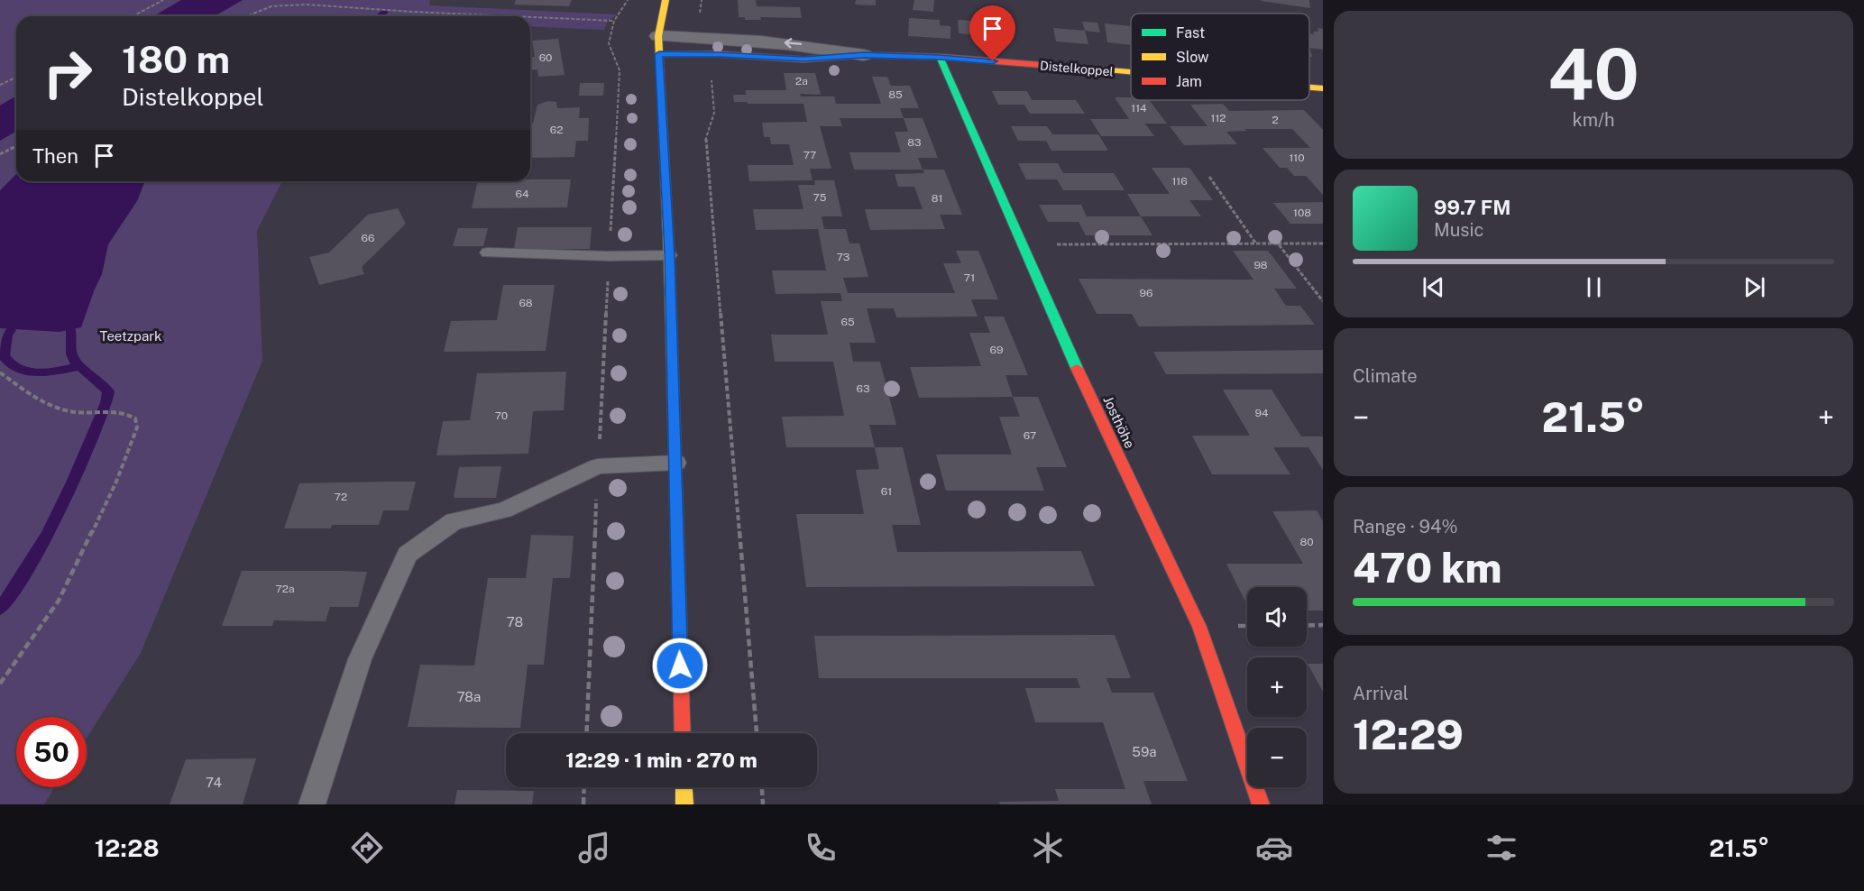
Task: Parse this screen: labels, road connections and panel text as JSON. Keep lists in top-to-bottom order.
{
  "streets": {
    "street": ["Distelkoppel", "Josthöhe"]
  },
  "crossings": [
    ["Distelkoppel", "Josthöhe"]
  ],
  "parks": ["Teetzpark"],
  "house_numbers": [
    "60",
    "2a",
    "85",
    "114",
    "112",
    "2",
    "62",
    "83",
    "77",
    "110",
    "116",
    "64",
    "75",
    "81",
    "108",
    "66",
    "73",
    "98",
    "71",
    "96",
    "68",
    "65",
    "69",
    "63",
    "94",
    "70",
    "67",
    "61",
    "72",
    "80",
    "72a",
    "78",
    "78a",
    "59a",
    "74"
  ],
  "legend": ["Fast", "Slow", "Jam"],
  "page": {
    "tile": [
      ["40", "km/h"],
      "Climate",
      ["Range · 94%", "470 km"],
      ["Arrival", "12:29"]
    ],
    "turn": ["180 m", "Distelkoppel"],
    "then": "Then",
    "song": ["99.7 FM", "Music"],
    "heat": ["−", "21.5°", "+"],
    "map_buttons": ["+", "−"],
    "limit": "50",
    "trip": "12:29 · 1 min · 270 m",
    "tabs": ["12:28", "21.5°"]
  }
}
